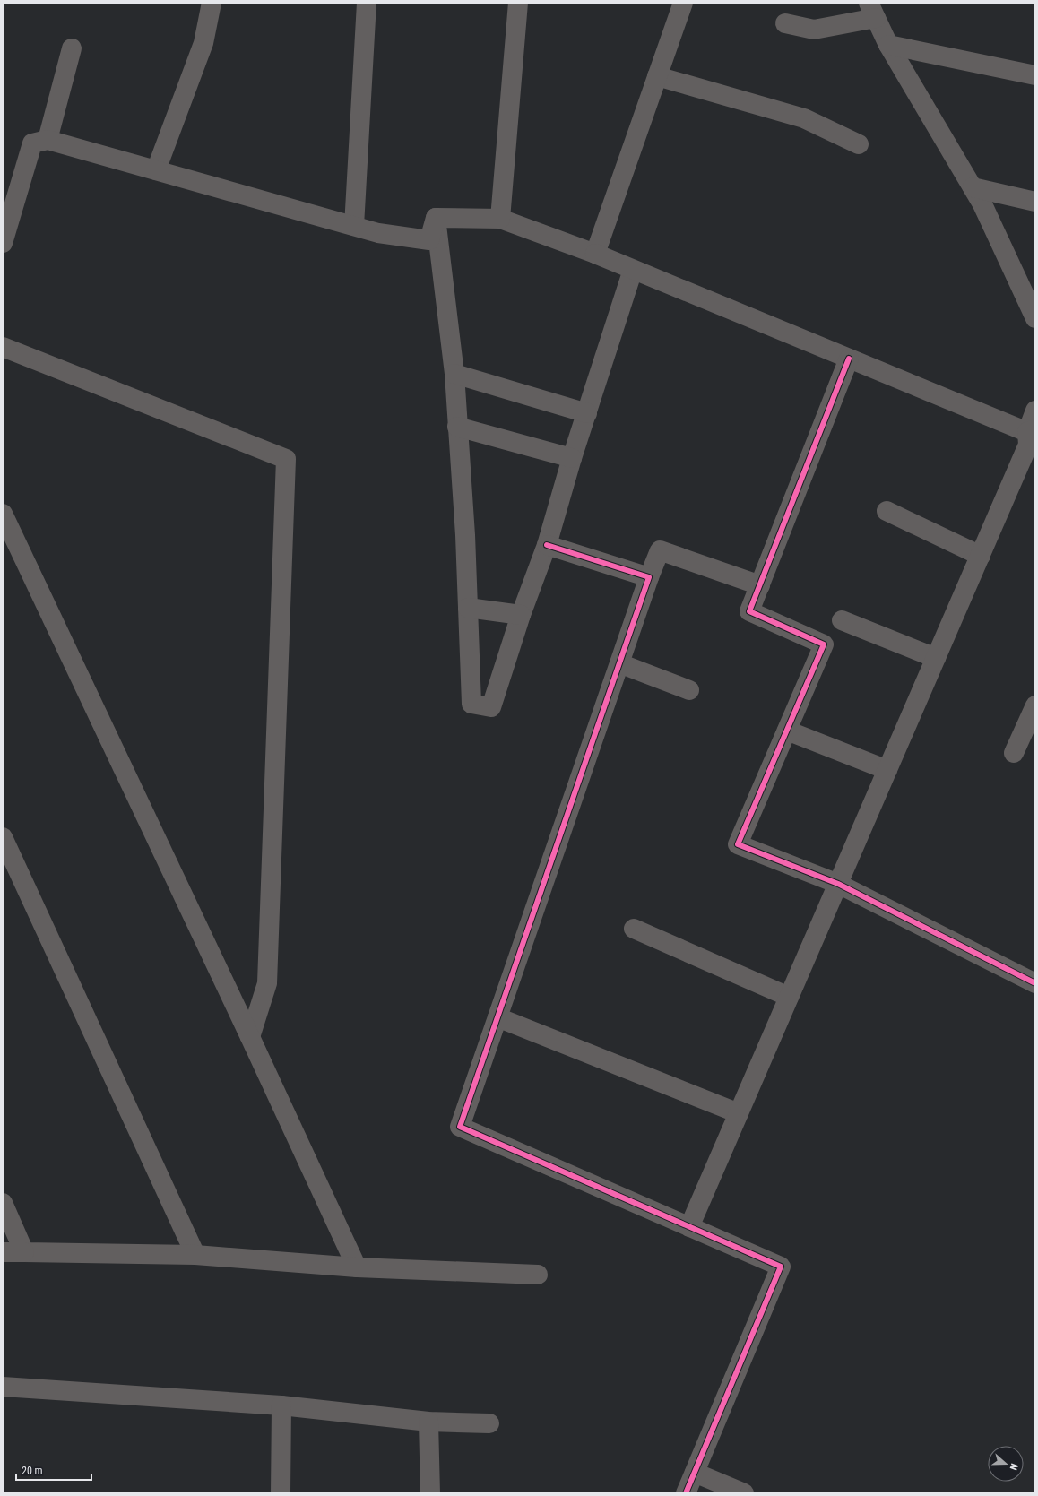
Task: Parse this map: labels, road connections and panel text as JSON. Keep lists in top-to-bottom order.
{
  "scale_bar": "20 m",
  "north": "right"
}
